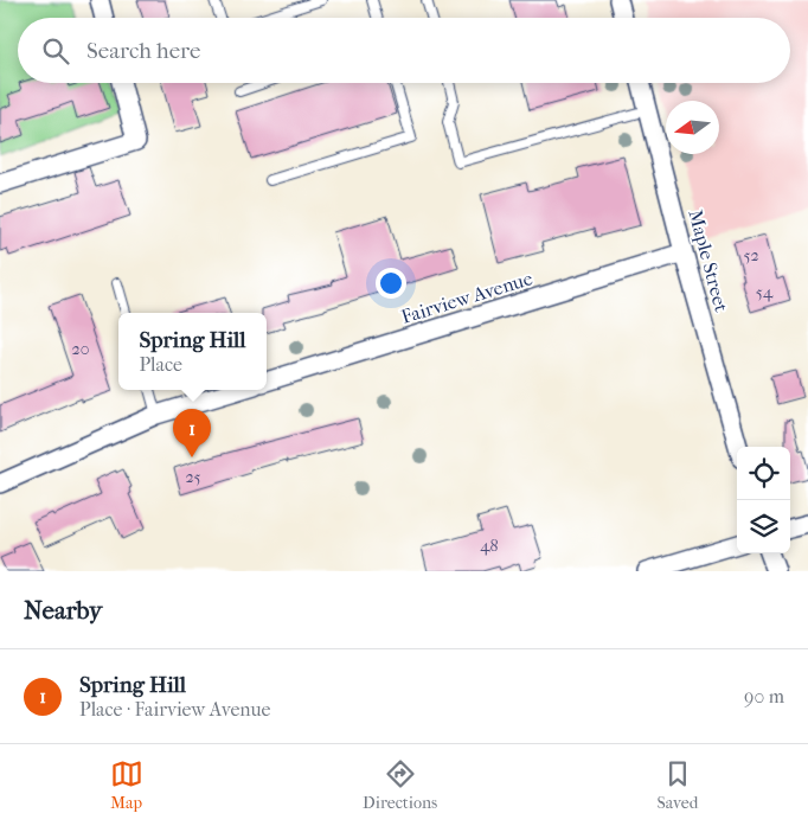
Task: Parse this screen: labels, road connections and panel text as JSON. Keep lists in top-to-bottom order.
{
  "streets": {
    "street": ["Maple Street", "Fairview Avenue"]
  },
  "crossings": [
    ["Maple Street", "Fairview Avenue"]
  ],
  "house_numbers": [
    "52",
    "54",
    "20",
    "25",
    "48"
  ],
  "north": "left",
  "page": {
    "search": "Search here",
    "popup": ["Spring Hill", "Place"],
    "pins": "1",
    "heading": "Nearby",
    "list": [
      {
        "mark": "1",
        "name": "Spring Hill",
        "note": "Place · Fairview Avenue",
        "value": "90 m"
      }
    ],
    "nav": ["Map", "Directions", "Saved"]
  }
}
